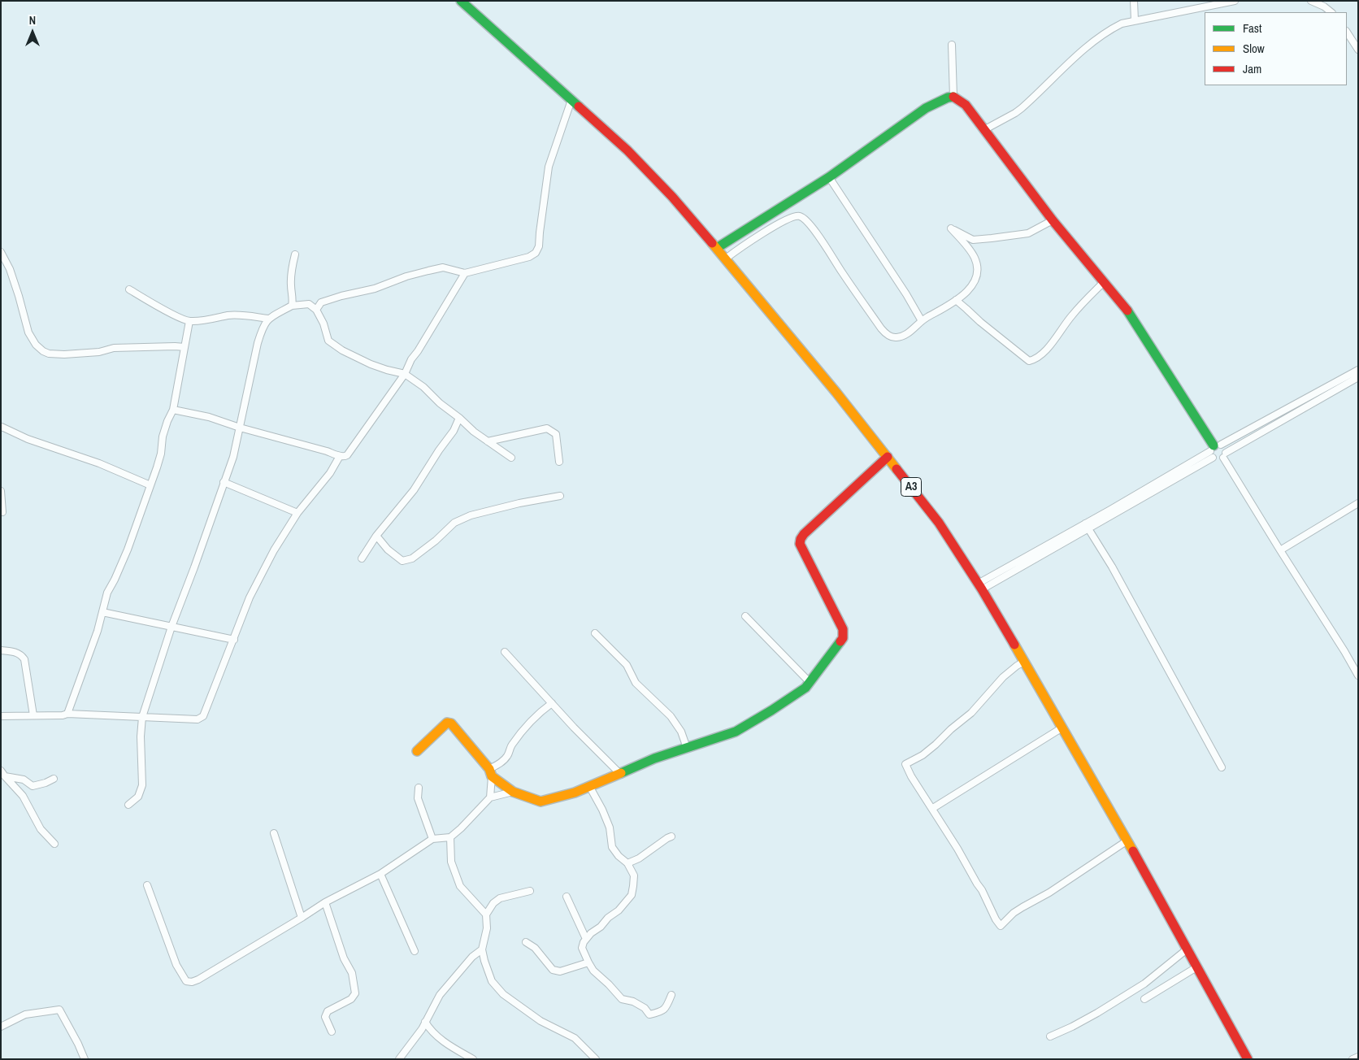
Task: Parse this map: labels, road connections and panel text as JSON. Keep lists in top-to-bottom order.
{
  "streets": {
    "main road": ["A3"]
  },
  "legend": ["Fast", "Slow", "Jam"],
  "north": "top"
}
